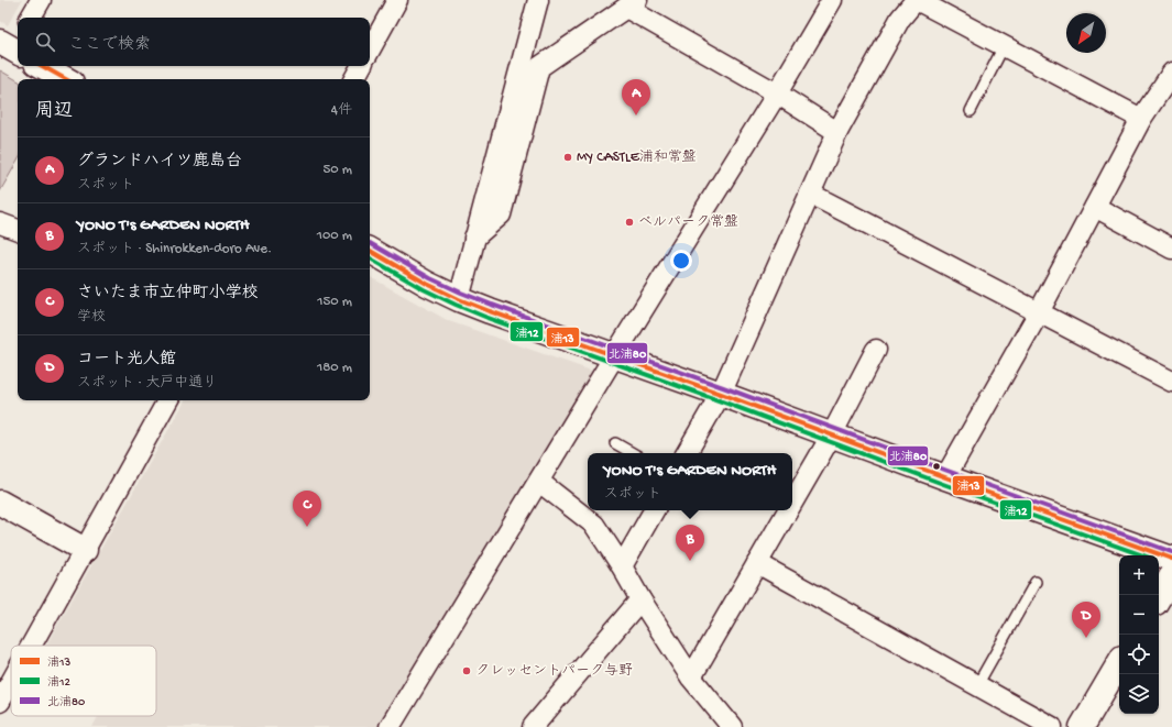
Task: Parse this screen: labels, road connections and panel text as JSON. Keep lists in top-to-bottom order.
{
  "places": ["MY CASTLE浦和常盤", "ベルパーク常盤", "クレッセントパーク与野"],
  "lines": ["transit line 浦13", "transit line 北浦80", "transit line 浦12"],
  "legend": ["浦13", "浦12", "北浦80"],
  "north": "bottom left",
  "page": {
    "search": "ここで検索",
    "pins": [
      "A",
      "C",
      "B",
      "D"
    ],
    "heading": ["周辺", "4件"],
    "list": [
      {
        "mark": "A",
        "name": "グランドハイツ鹿島台",
        "note": "スポット",
        "value": "50 m"
      },
      {
        "mark": "B",
        "name": "YONO T's GARDEN NORTH",
        "note": "スポット · Shinrokken-doro Ave.",
        "value": "100 m"
      },
      {
        "mark": "C",
        "name": "さいたま市立仲町小学校",
        "note": "学校",
        "value": "150 m"
      },
      {
        "mark": "D",
        "name": "コート光人館",
        "note": "スポット · 大戸中通り",
        "value": "180 m"
      }
    ],
    "popup": ["YONO T's GARDEN NORTH", "スポット"],
    "map_buttons": ["+", "−"]
  }
}
